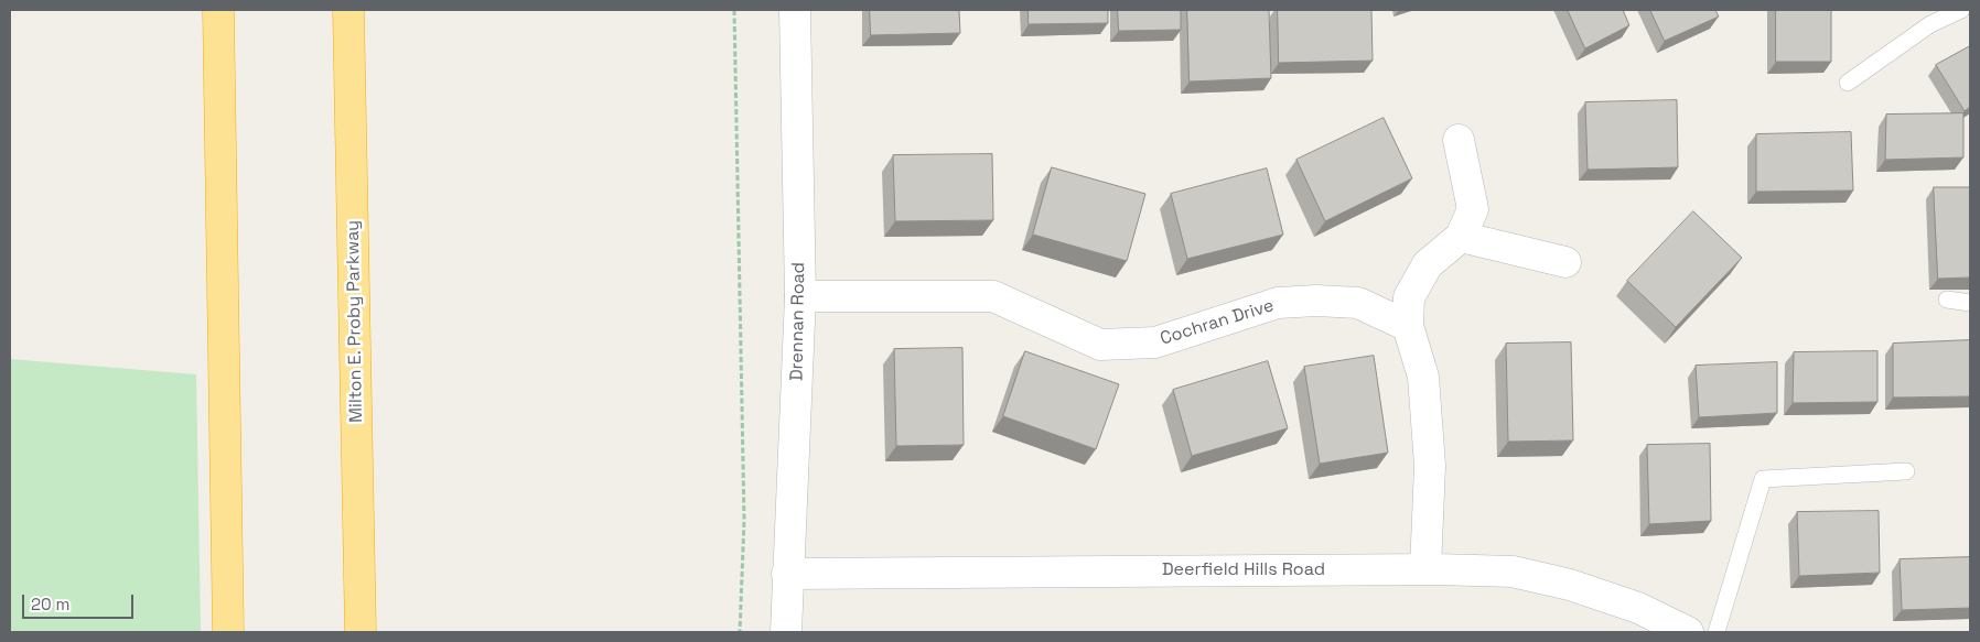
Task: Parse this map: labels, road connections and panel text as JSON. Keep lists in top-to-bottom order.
{
  "streets": {
    "highway": ["Milton E. Proby Parkway"],
    "street": ["Drennan Road", "Cochran Drive", "Deerfield Hills Road"]
  },
  "crossings": [
    ["Drennan Road", "Cochran Drive"],
    ["Drennan Road", "Deerfield Hills Road"]
  ],
  "scale_bar": "20 m"
}
